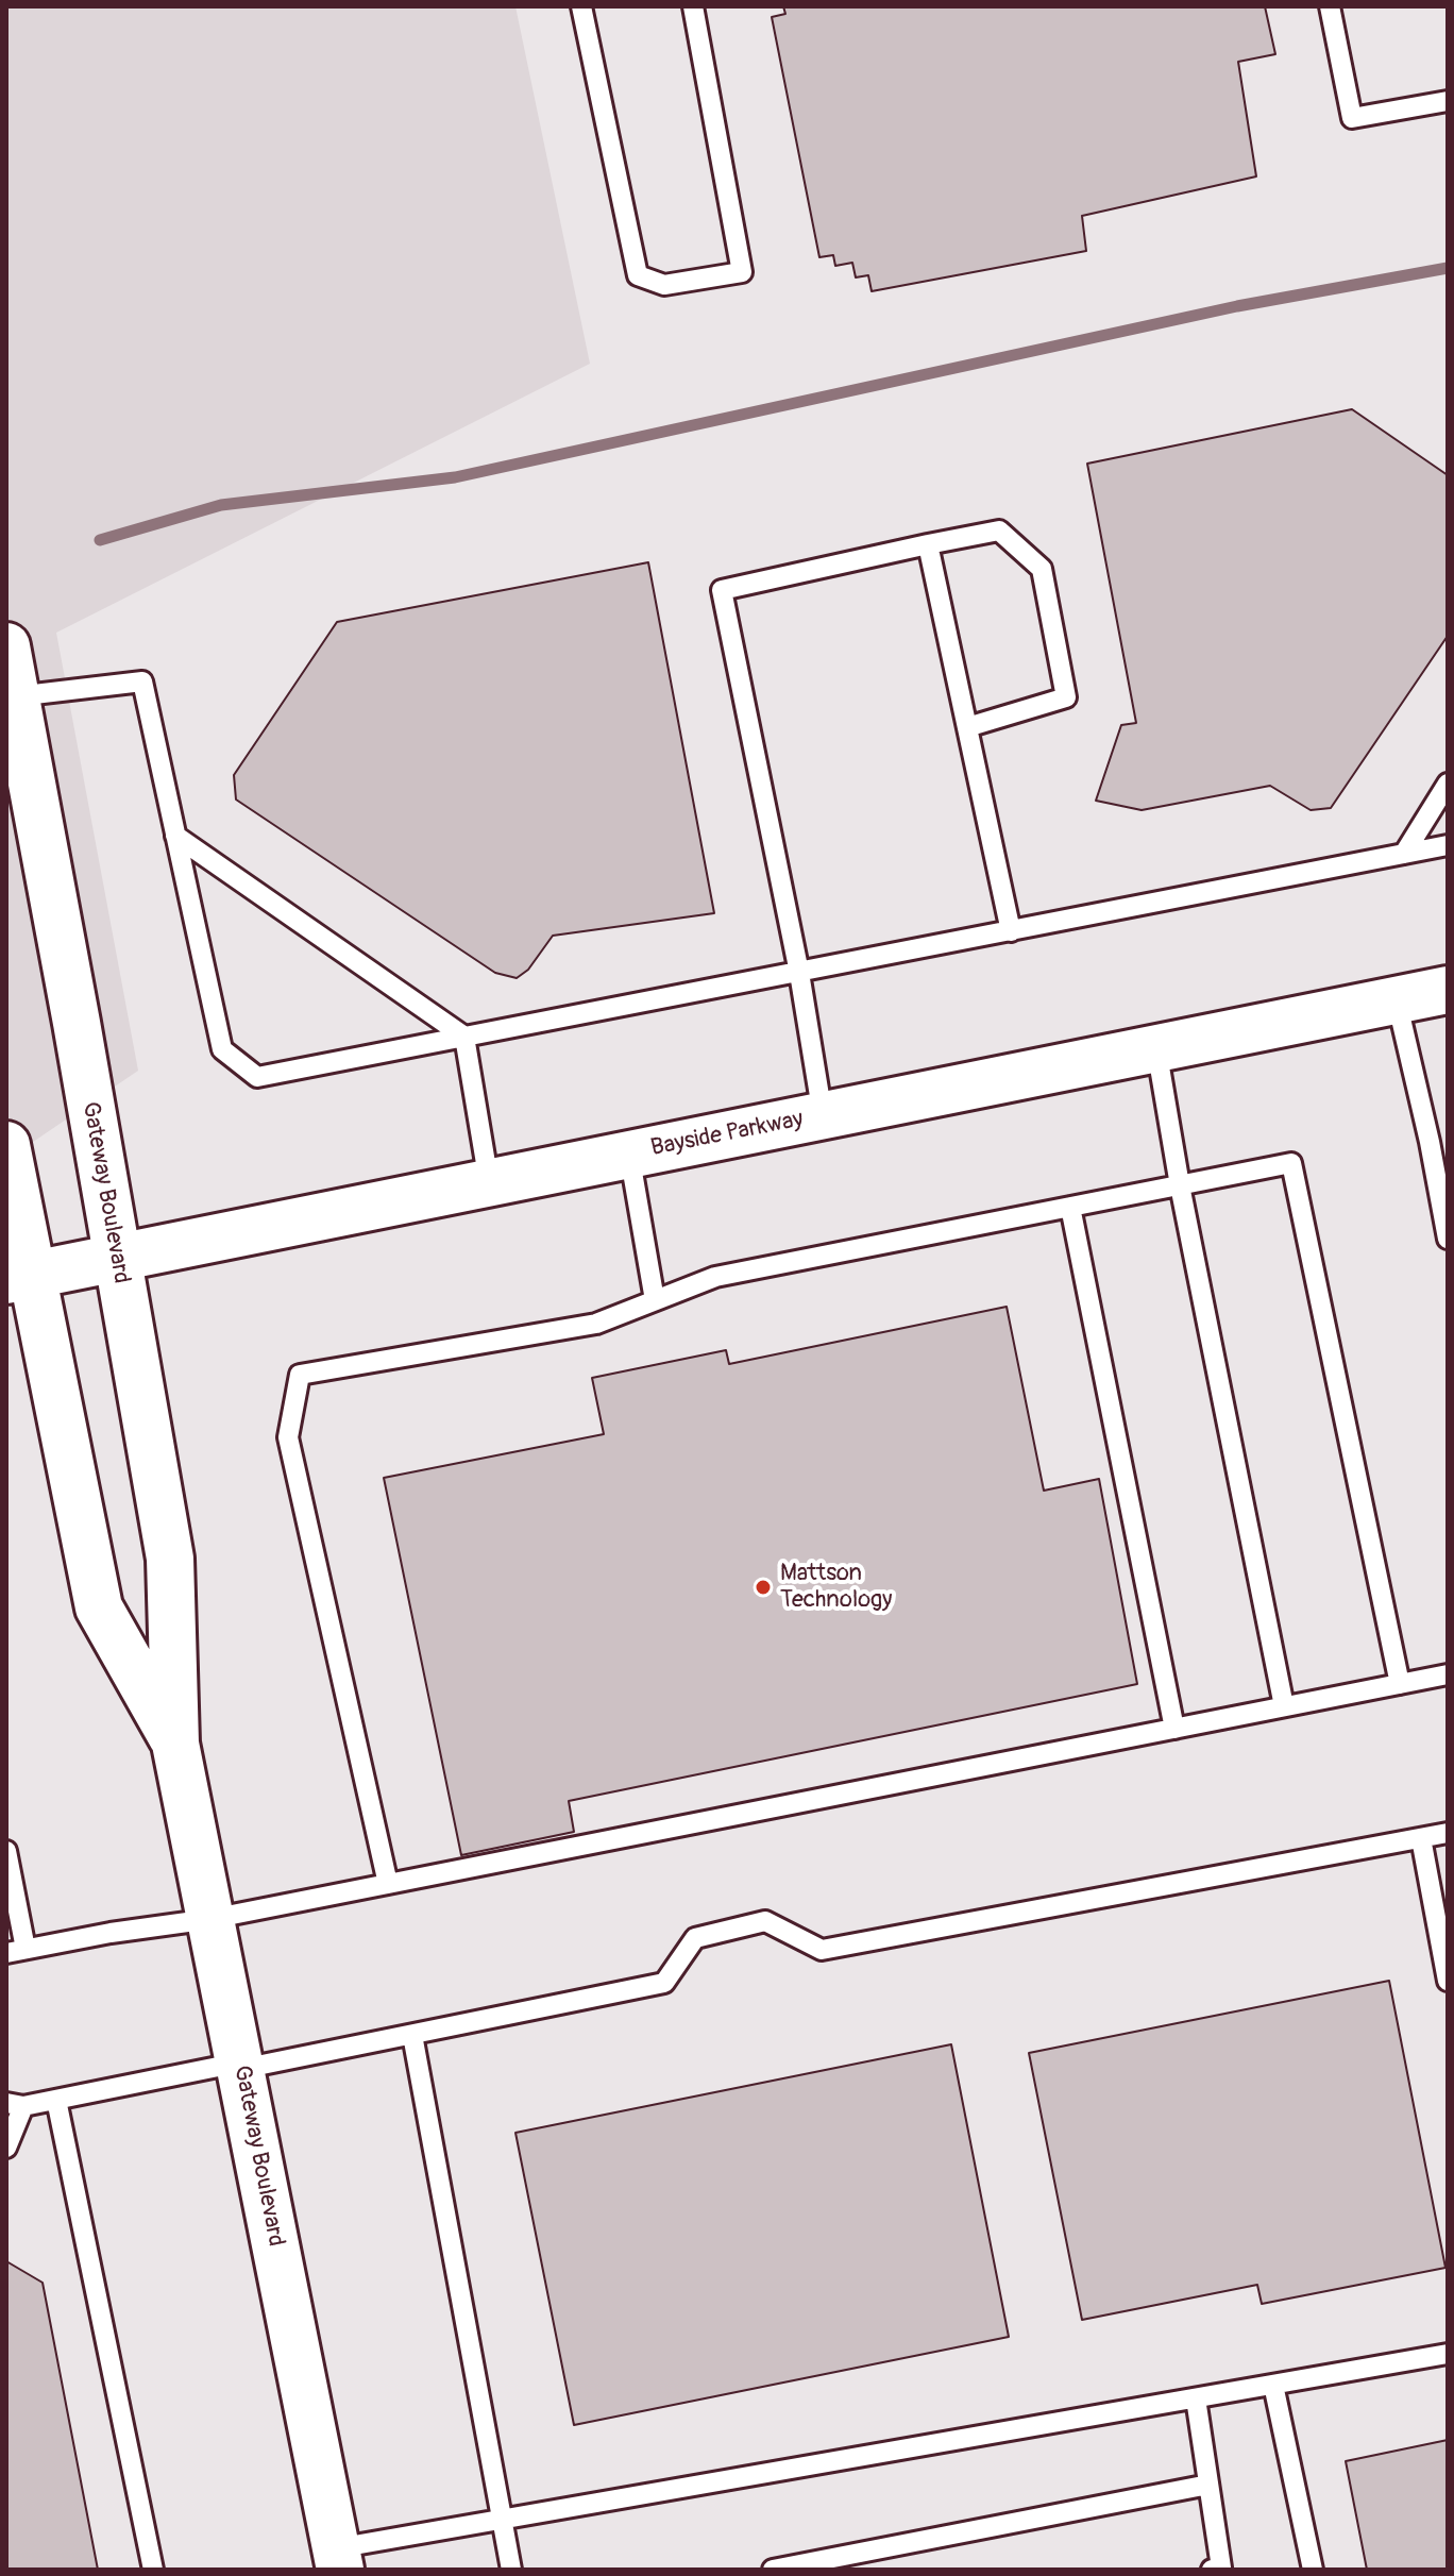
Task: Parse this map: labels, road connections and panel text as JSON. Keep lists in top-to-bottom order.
{
  "streets": {
    "street": ["Bayside Parkway", "Gateway Boulevard"]
  },
  "crossings": [
    ["Bayside Parkway", "Gateway Boulevard"]
  ],
  "places": ["Mattson Technology"]
}
